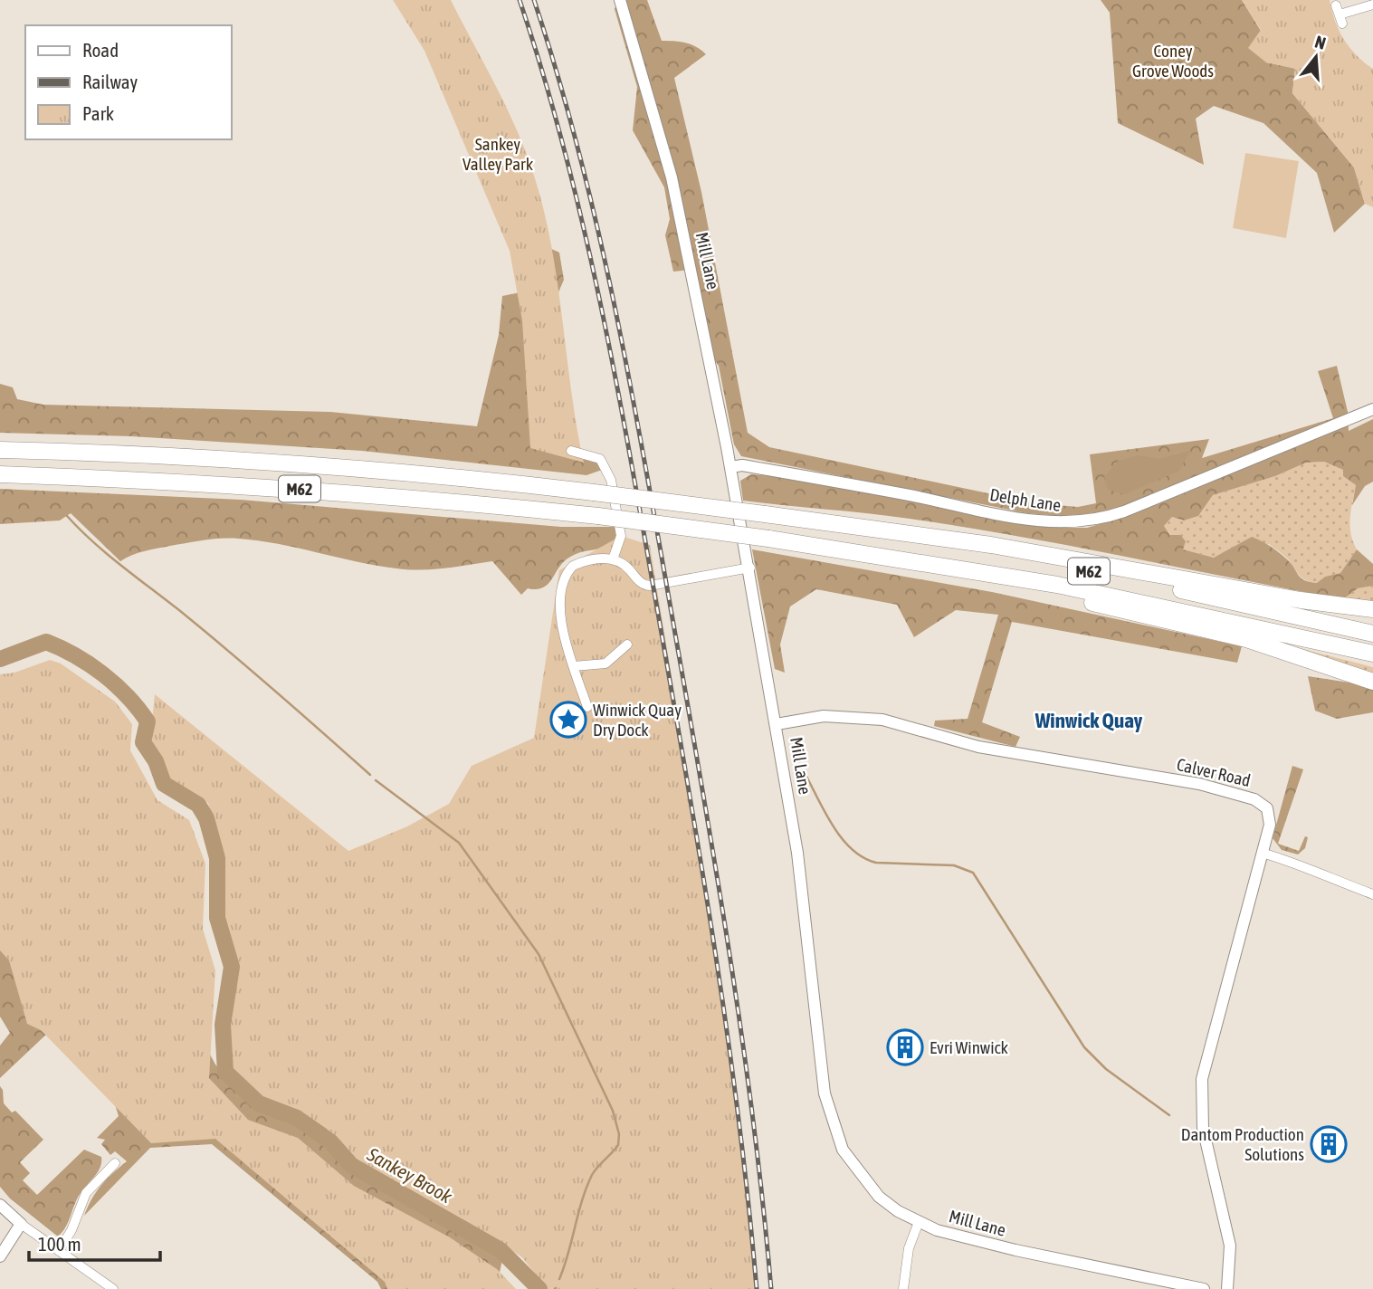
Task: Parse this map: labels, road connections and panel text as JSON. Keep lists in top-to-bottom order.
{
  "streets": {
    "highway": ["M62"],
    "street": ["Mill Lane", "Delph Lane", "Calver Road"]
  },
  "crossings": [
    ["Mill Lane", "Delph Lane"],
    ["Mill Lane", "Calver Road"]
  ],
  "districts": ["Winwick Quay"],
  "water": ["Sankey Brook"],
  "parks": ["Coney Grove Woods", "Sankey Valley Park"],
  "places": {
    "place": ["Winwick Quay Dry Dock"],
    "building": ["Evri Winwick", "Dantom Production Solutions"]
  },
  "legend": ["Road", "Railway", "Park"],
  "scale_bar": "100 m",
  "north": "top"
}
